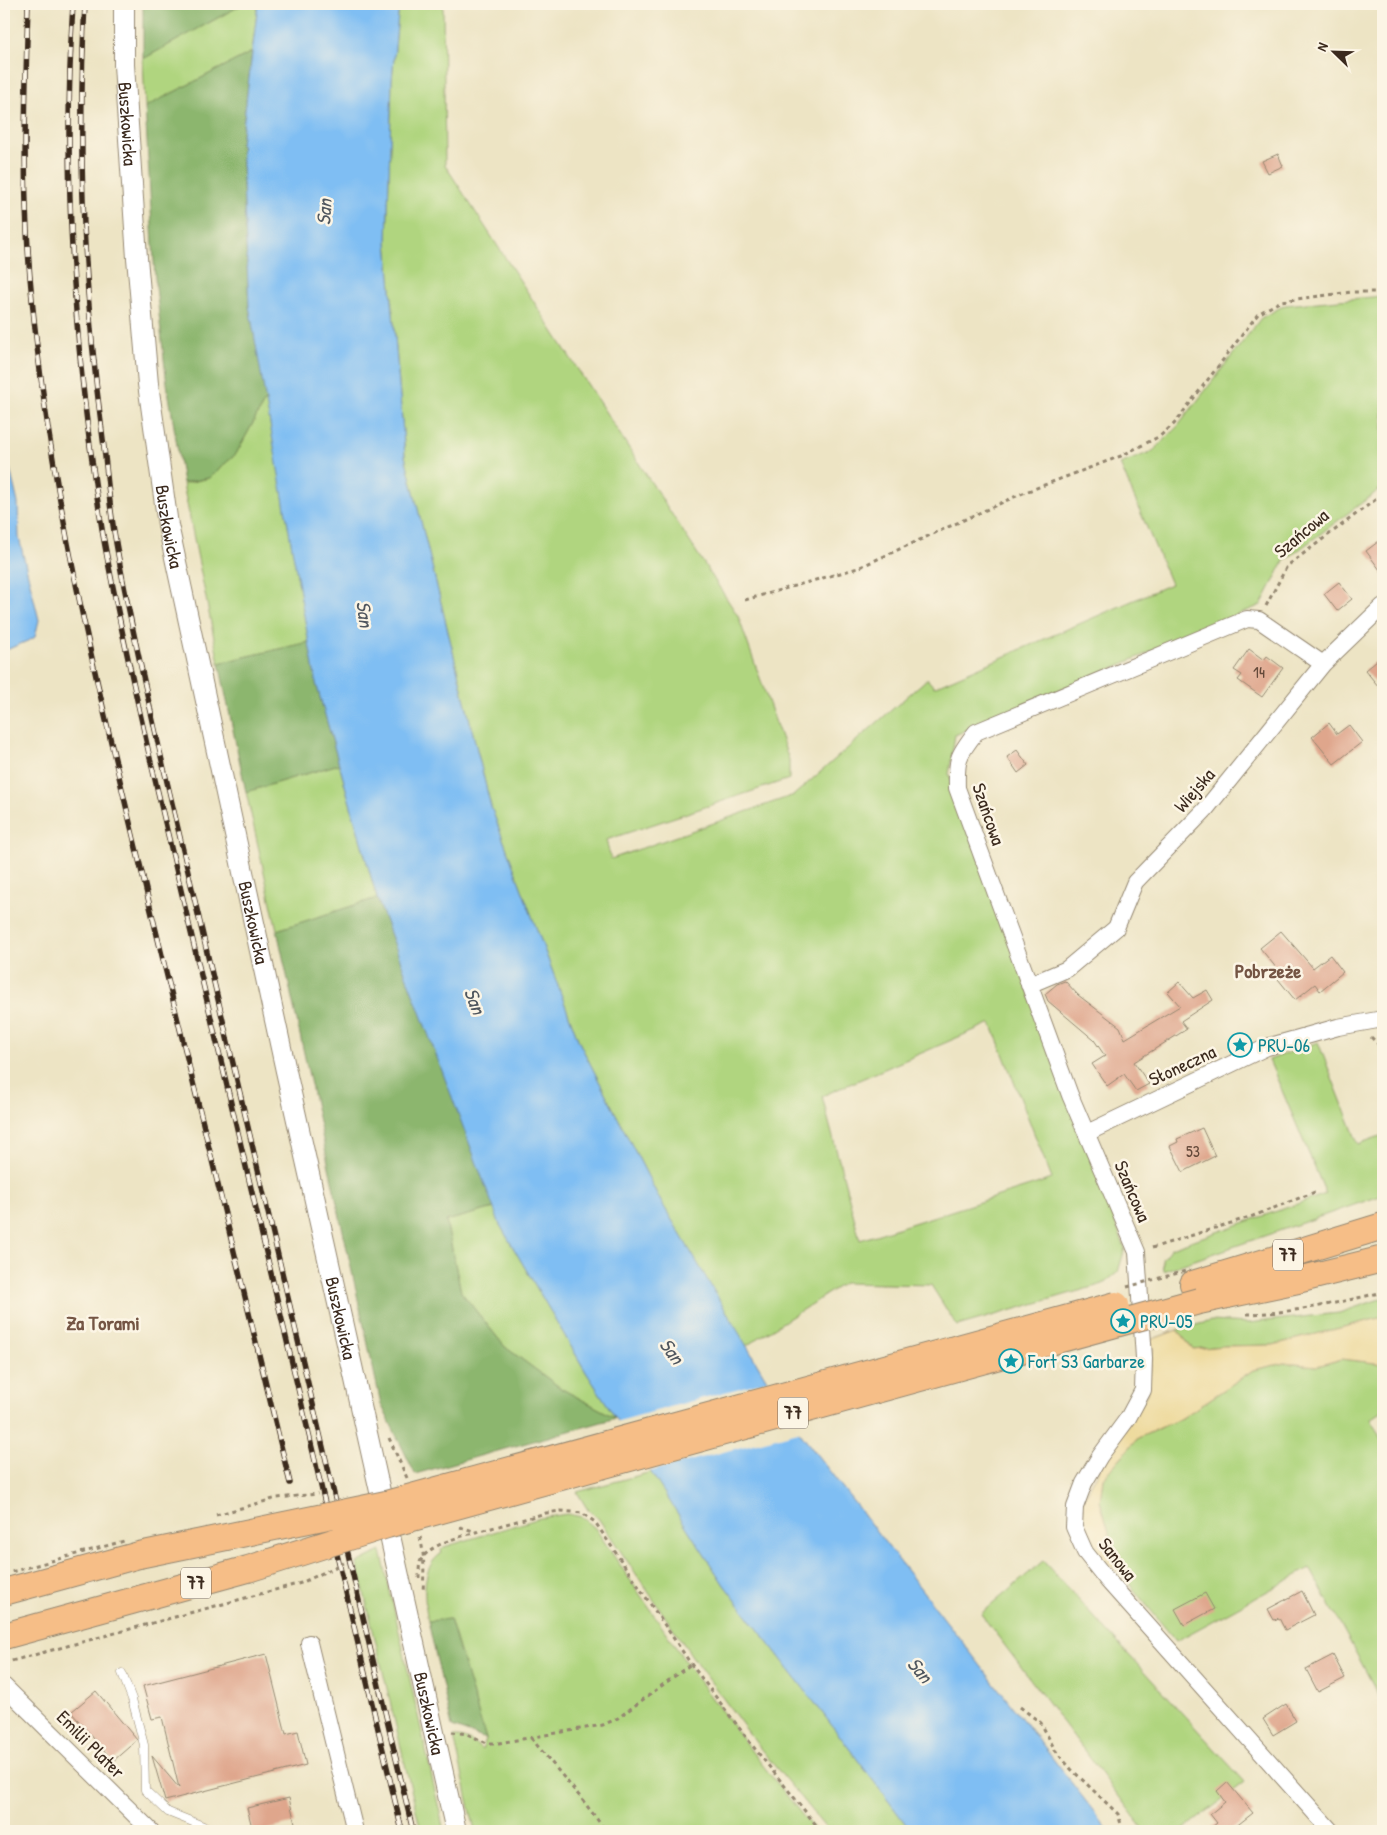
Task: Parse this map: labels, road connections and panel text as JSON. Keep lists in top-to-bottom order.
{
  "streets": {
    "highway": ["77"],
    "street": [
      "Buszkowicka",
      "Szańcowa",
      "Wiejska",
      "Słoneczna",
      "Sanowa",
      "Emilii Plater"
    ]
  },
  "crossings": [
    ["Szańcowa", "Wiejska"],
    ["Szańcowa", "Słoneczna"],
    ["Szańcowa", "Sanowa"]
  ],
  "districts": ["Pobrzeże", "Za Torami"],
  "water": ["San"],
  "places": {
    "place": ["PRU-06", "PRU-05", "Fort S3 Garbarze"]
  },
  "house_numbers": ["14", "53"],
  "north": "top left"
}
